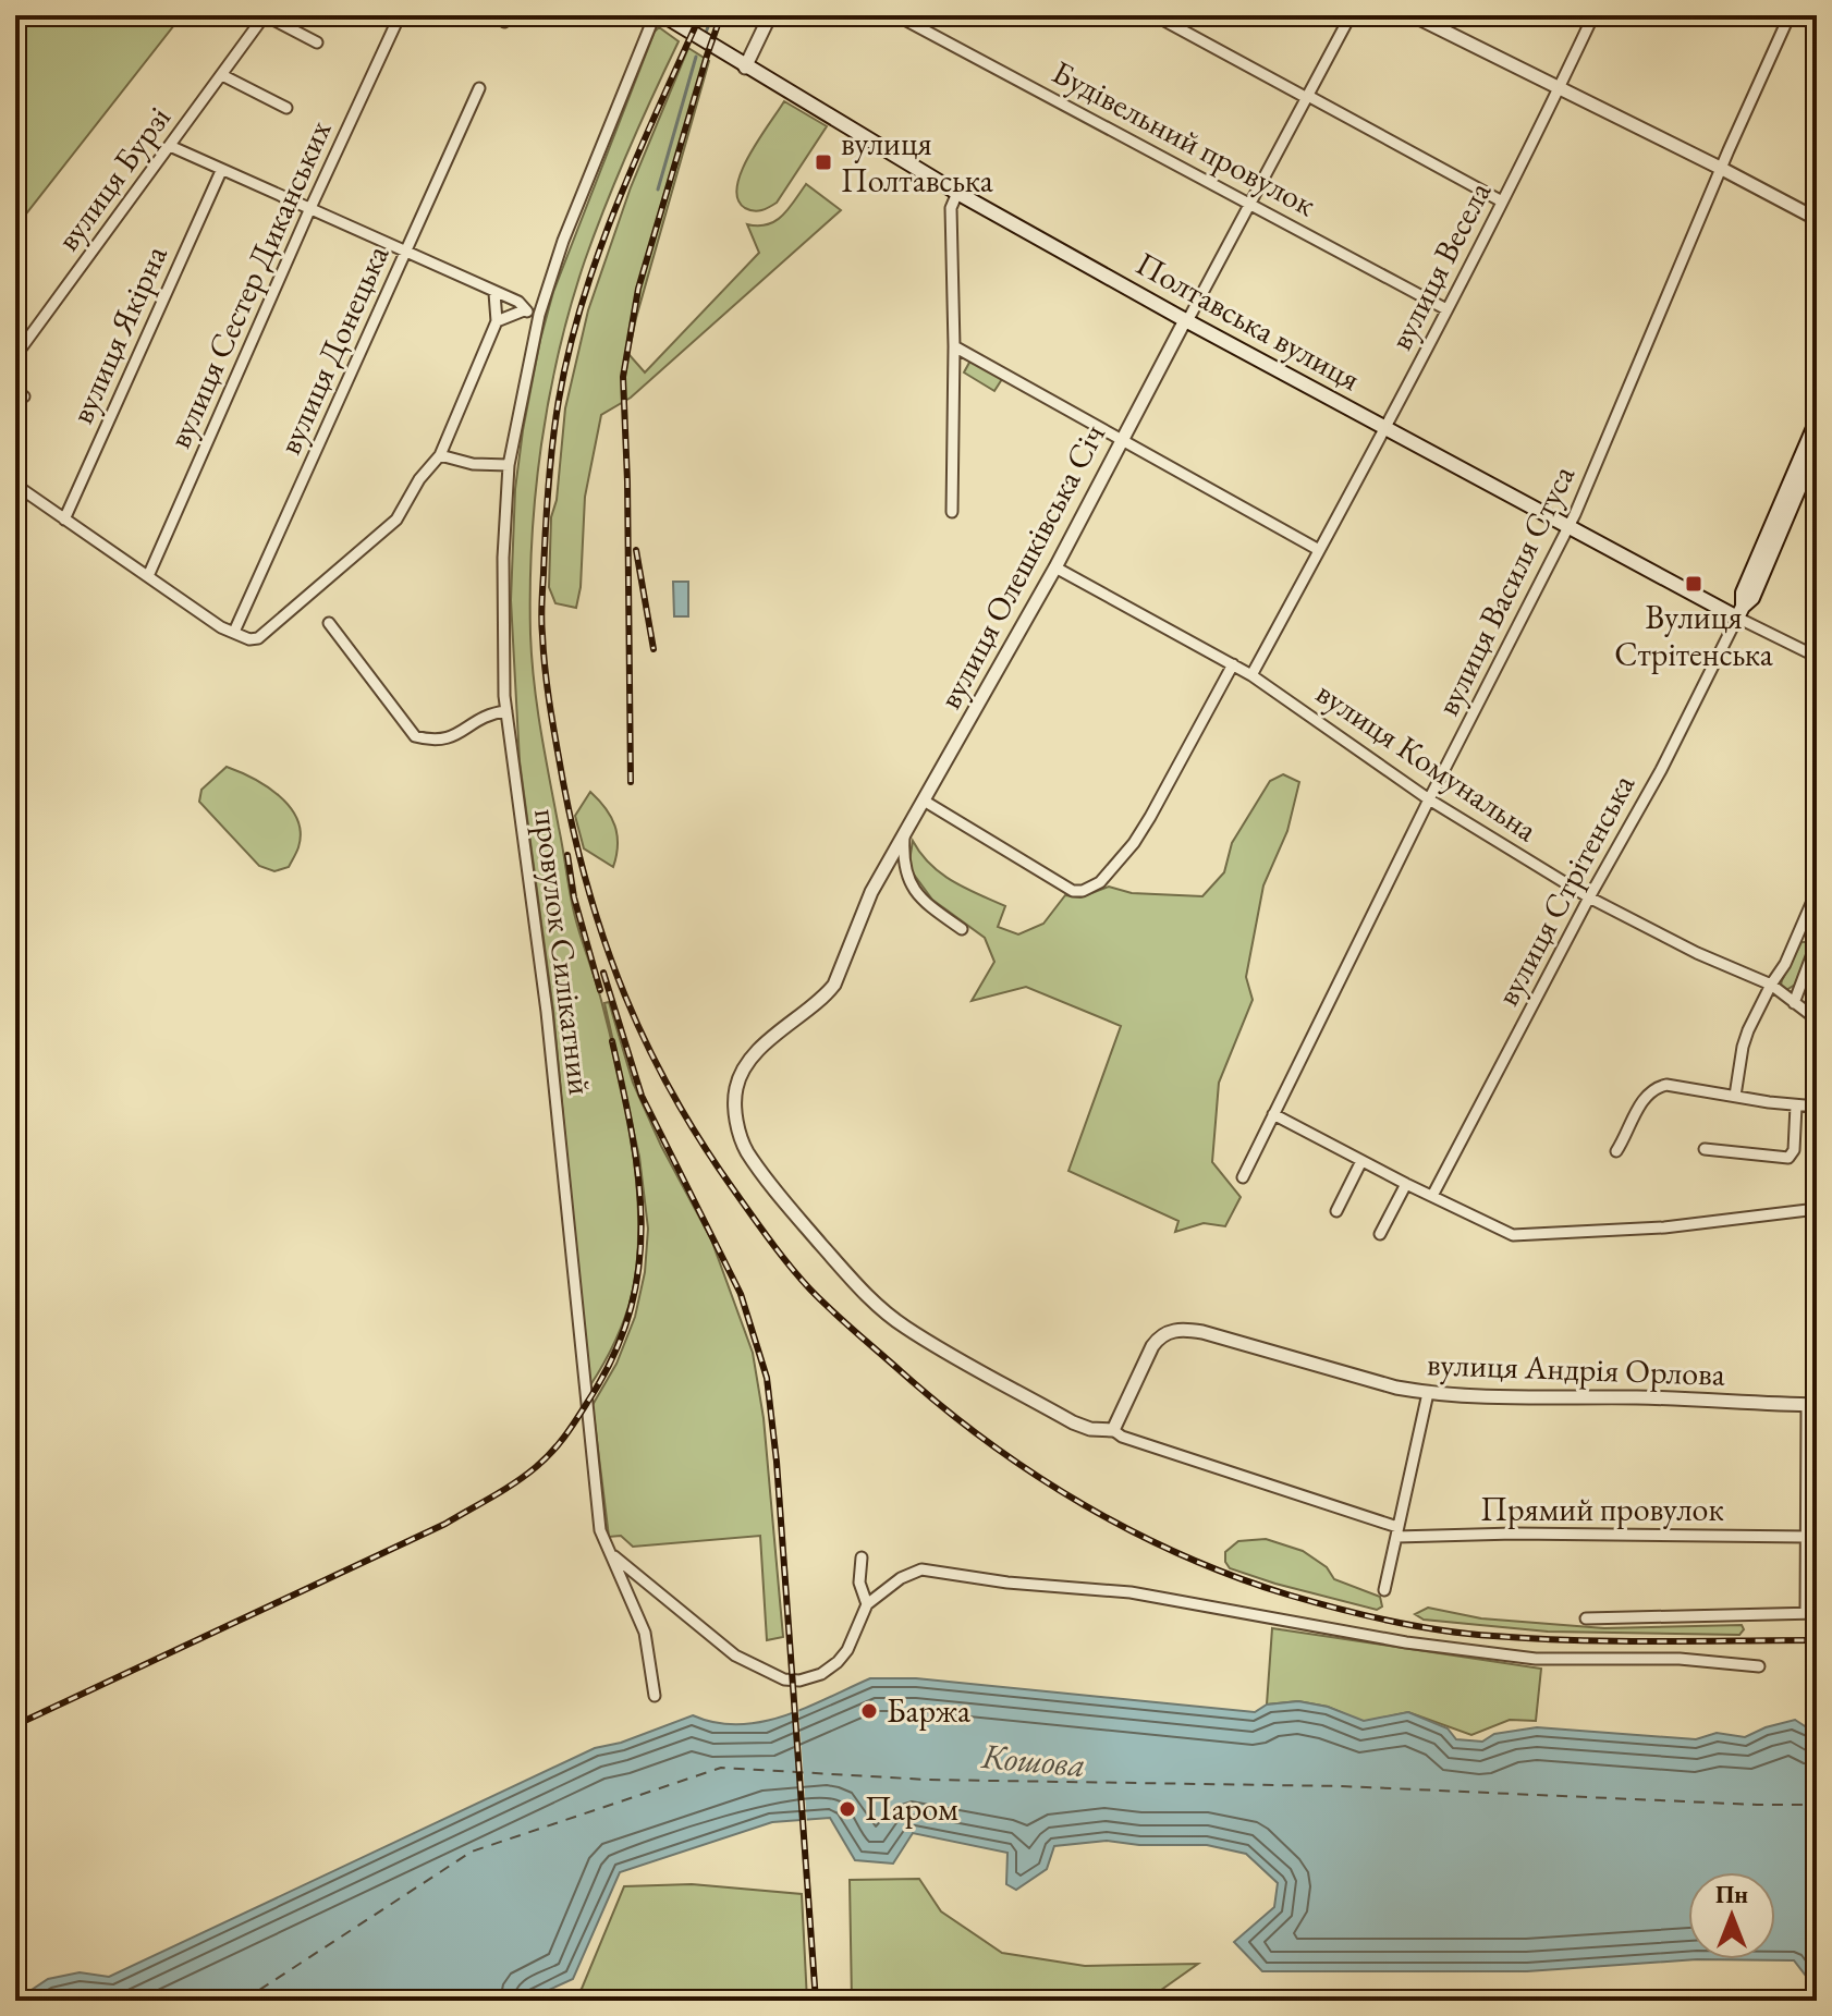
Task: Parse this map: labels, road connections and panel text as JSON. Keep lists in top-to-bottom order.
{
  "streets": {
    "main road": ["Полтавська вулиця", "вулиця Стрітенська"],
    "street": [
      "Будівельний провулок",
      "вулиця Бурзі",
      "вулиця Весела",
      "вулиця Сестер Диканських",
      "вулиця Якірна",
      "вулиця Донецька",
      "вулиця Олешківська Січ",
      "вулиця Василя Стуса",
      "вулиця Комунальна",
      "провулок Силікатний",
      "вулиця Андрія Орлова",
      "Прямий провулок"
    ]
  },
  "crossings": [
    ["Будівельний провулок", "вулиця Весела"],
    ["Будівельний провулок", "вулиця Олешківська Січ"],
    ["вулиця Весела", "Полтавська вулиця"],
    ["вулиця Весела", "вулиця Комунальна"],
    ["Полтавська вулиця", "вулиця Олешківська Січ"],
    ["Полтавська вулиця", "вулиця Василя Стуса"],
    ["Полтавська вулиця", "вулиця Стрітенська"],
    ["вулиця Олешківська Січ", "вулиця Комунальна"],
    ["вулиця Василя Стуса", "вулиця Комунальна"],
    ["вулиця Комунальна", "вулиця Стрітенська"],
    ["вулиця Андрія Орлова", "Прямий провулок"]
  ],
  "water": ["Кошова"],
  "places": {
    "transit": ["вулиця Полтавська", "Вулиця Стрітенська"],
    "other": ["Баржа", "Паром"]
  },
  "north": "top"
}
